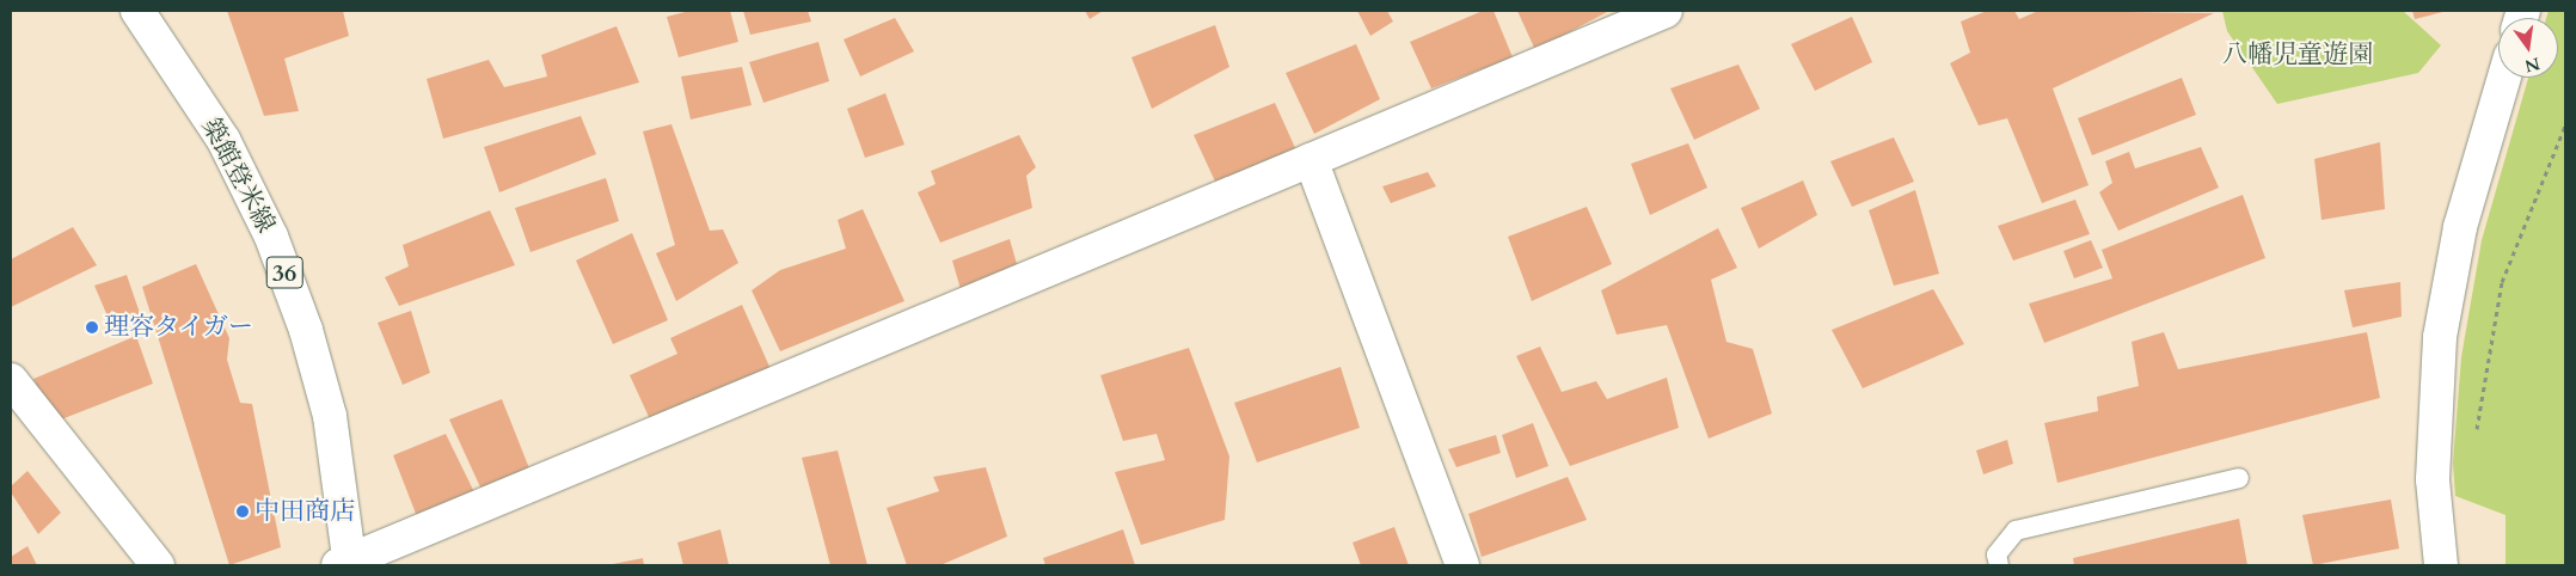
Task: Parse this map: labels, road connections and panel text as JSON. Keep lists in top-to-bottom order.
{
  "streets": {
    "street": ["築館登米線", "36"]
  },
  "parks": ["八幡児童遊園"],
  "places": ["理容タイガー", "中田商店"],
  "north": "bottom"
}
